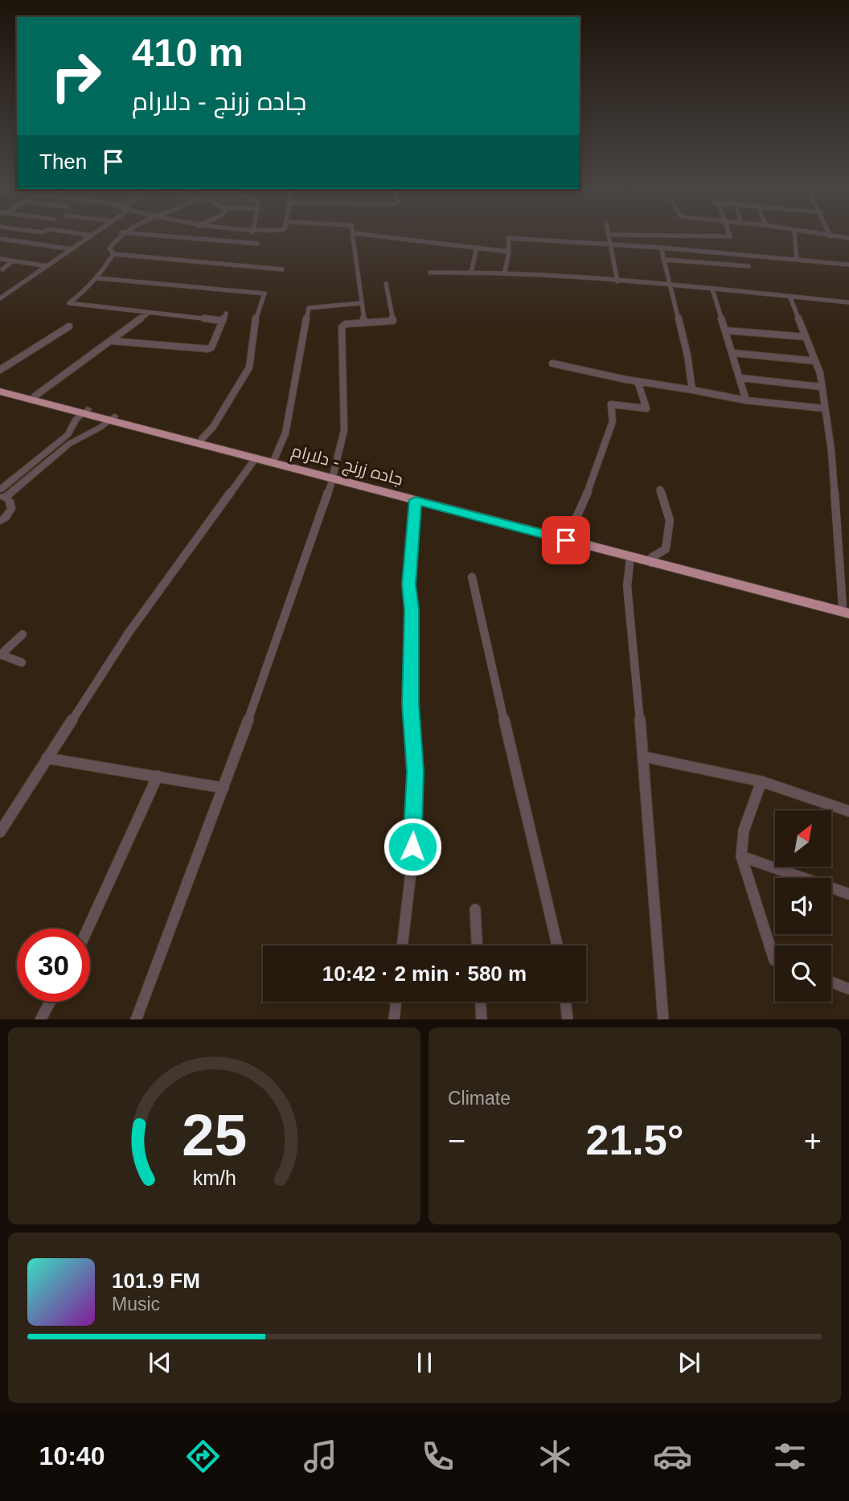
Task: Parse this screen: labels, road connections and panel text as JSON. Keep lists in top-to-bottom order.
{
  "streets": {
    "highway": ["جاده زرنج - دلارام"]
  },
  "north": "top right",
  "page": {
    "turn": ["410 m", "جاده زرنج - دلارام"],
    "then": "Then",
    "limit": "30",
    "trip": "10:42 · 2 min · 580 m",
    "tile": "Climate",
    "heat": ["−", "21.5°", "+"],
    "song": ["101.9 FM", "Music"],
    "tabs": "10:40",
    "gauge": ["25", "km/h"]
  }
}
